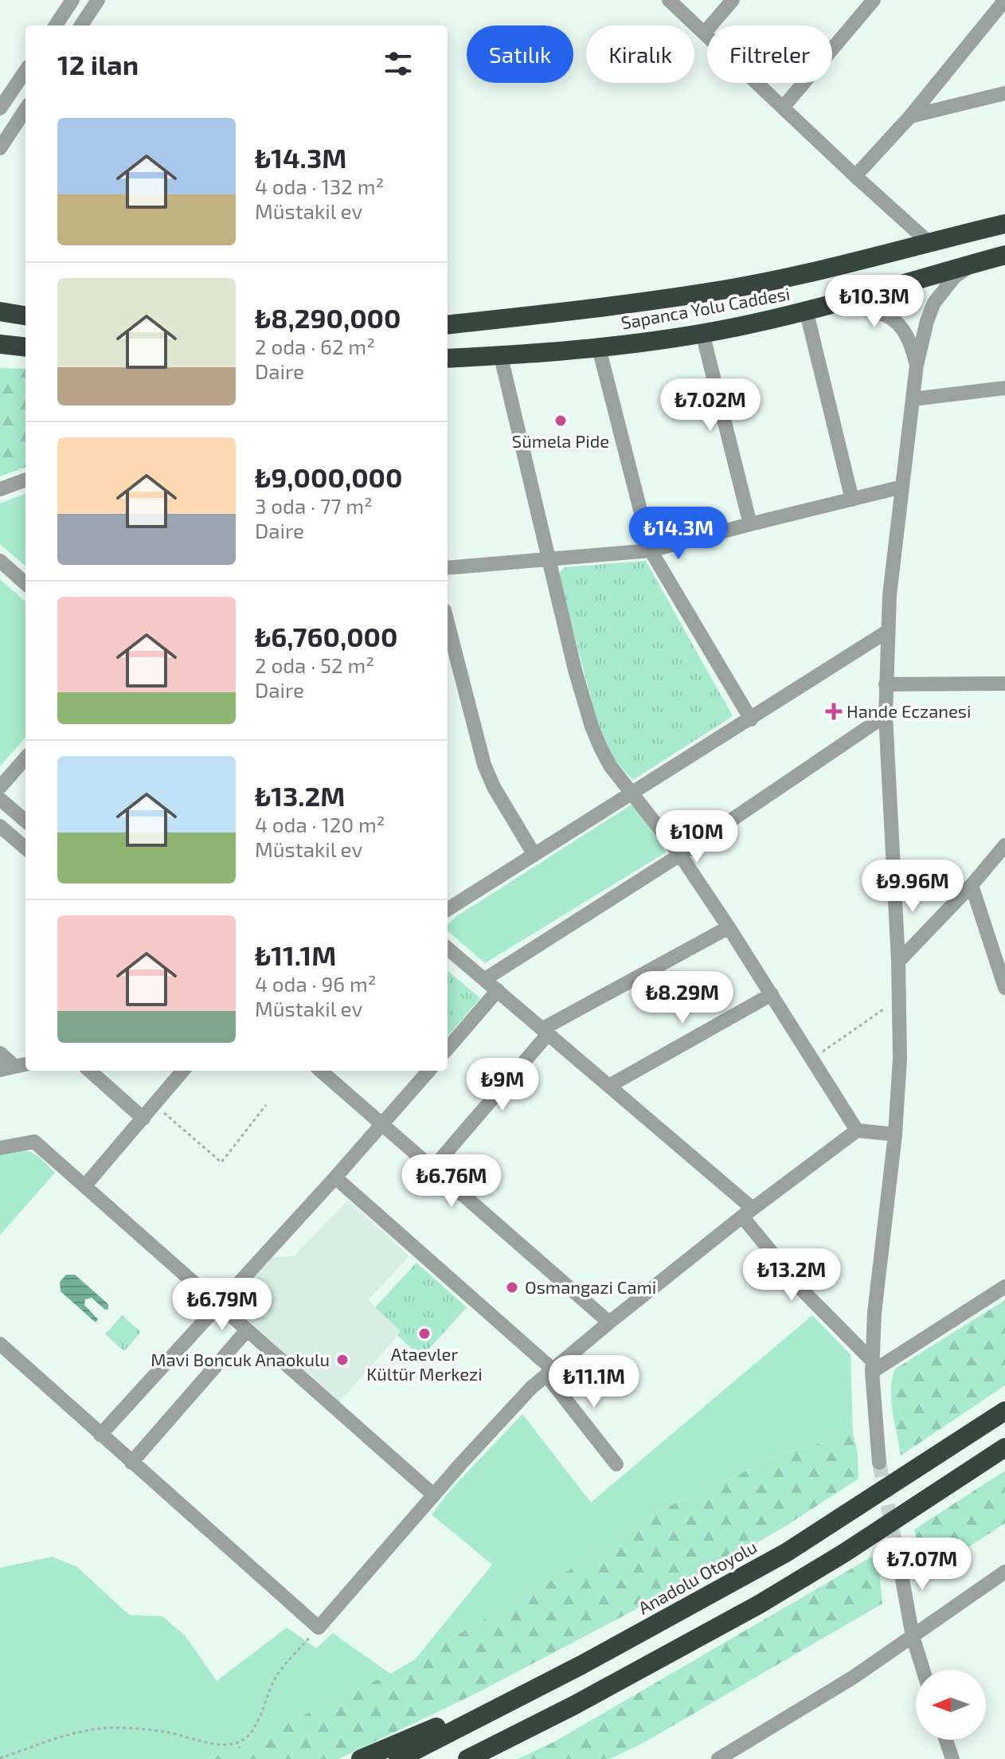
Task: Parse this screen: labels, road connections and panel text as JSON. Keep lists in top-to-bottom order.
{
  "streets": {
    "highway": ["Sapanca Yolu Caddesi", "Anadolu Otoyolu"]
  },
  "places": {
    "other": [
      "Sümela Pide",
      "Osmangazi Cami",
      "Ataevler Kültür Merkezi",
      "Mavi Boncuk Anaokulu"
    ],
    "health": ["Hande Eczanesi"]
  },
  "north": "left",
  "page": {
    "chip": ["Satılık", "Kiralık", "Filtreler"],
    "heading": "12 ilan",
    "list": [
      {
        "name": "₺14.3M",
        "note": "4 oda · 132 m² · Müstakil ev"
      },
      {
        "name": "₺8,290,000",
        "note": "2 oda · 62 m² · Daire"
      },
      {
        "name": "₺9,000,000",
        "note": "3 oda · 77 m² · Daire"
      },
      {
        "name": "₺6,760,000",
        "note": "2 oda · 52 m² · Daire"
      },
      {
        "name": "₺13.2M",
        "note": "4 oda · 120 m² · Müstakil ev"
      },
      {
        "name": "₺11.1M",
        "note": "4 oda · 96 m² · Müstakil ev"
      }
    ],
    "price": [
      "₺10.3M",
      "₺7.02M",
      "₺14.3M",
      "₺10M",
      "₺9.96M",
      "₺8.29M",
      "₺9M",
      "₺6.76M",
      "₺13.2M",
      "₺6.79M",
      "₺11.1M",
      "₺7.07M"
    ]
  }
}
